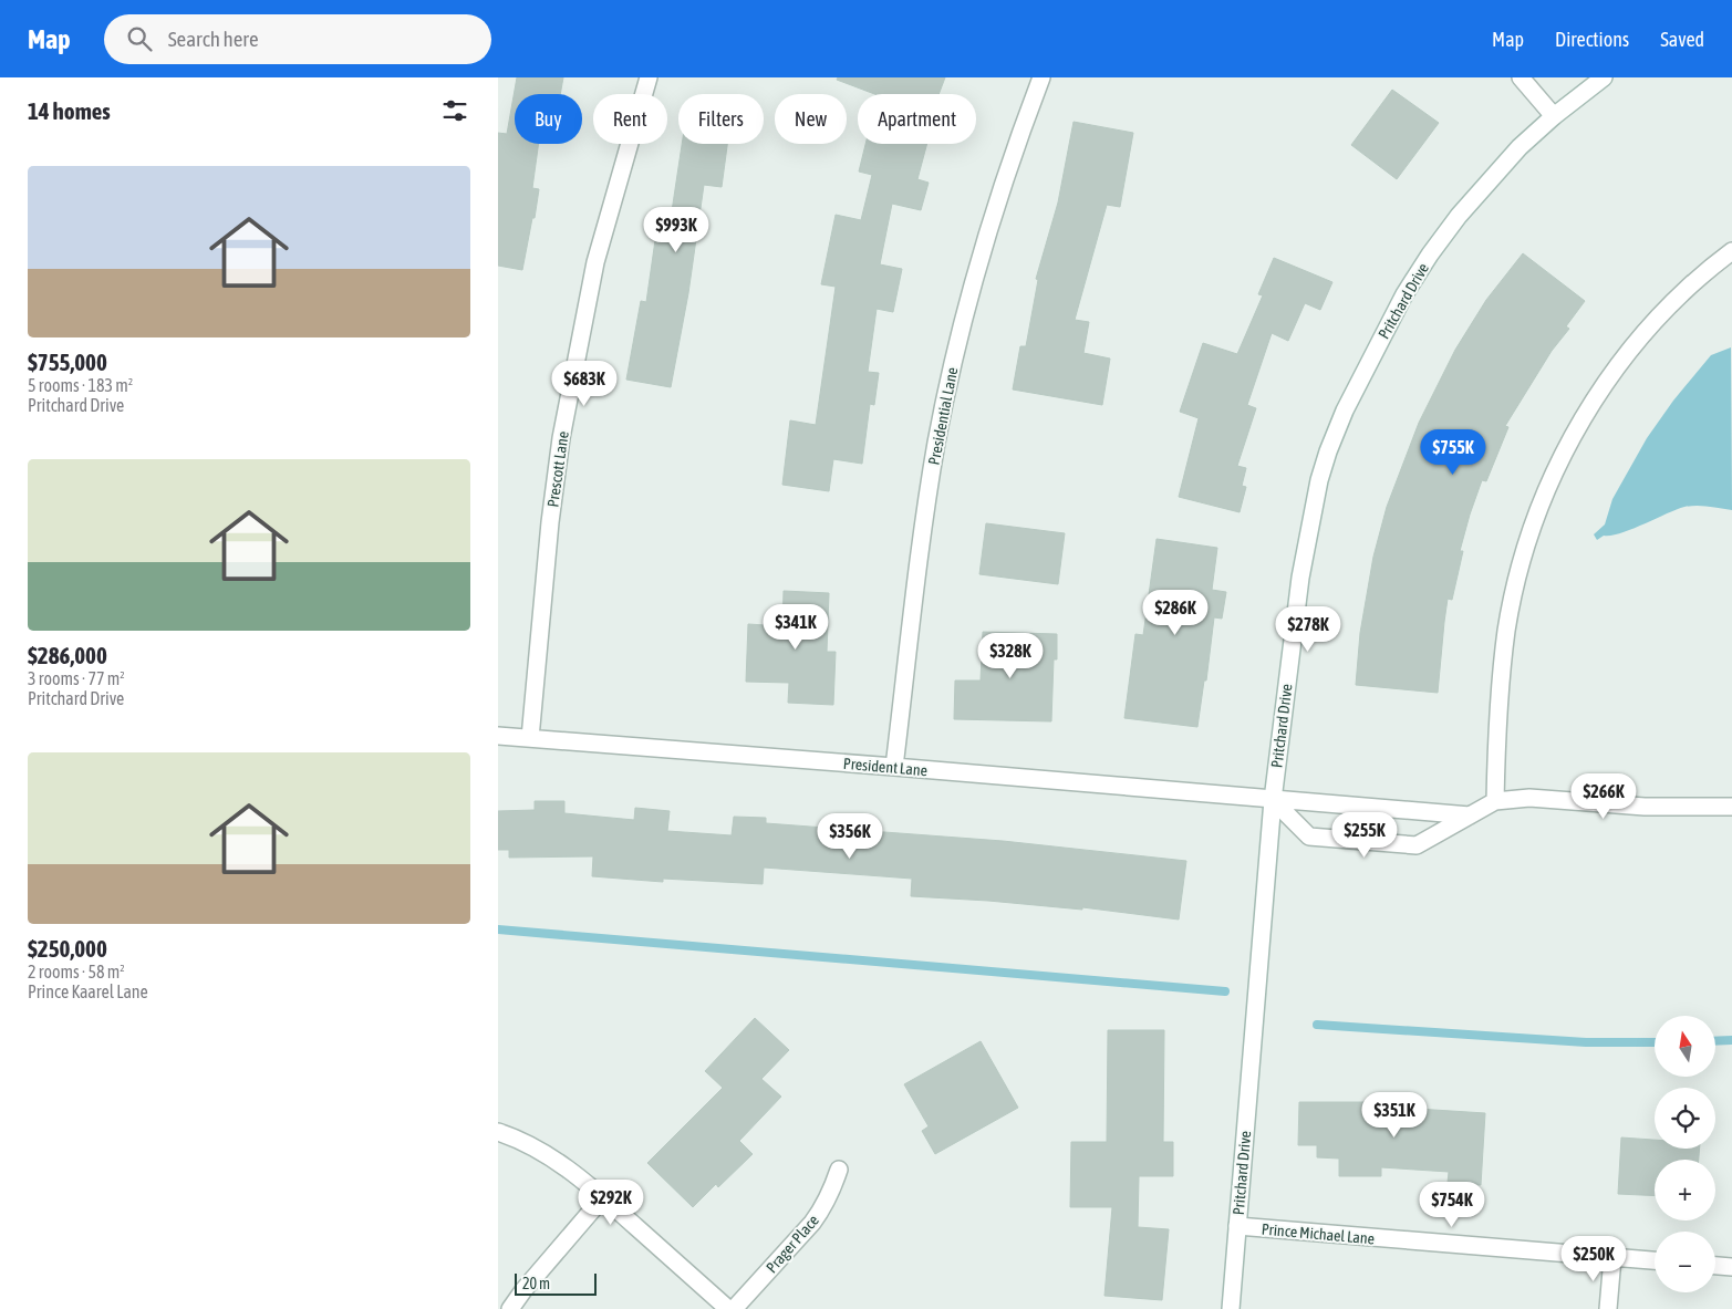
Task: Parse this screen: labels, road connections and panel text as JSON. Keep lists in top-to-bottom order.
{
  "streets": {
    "street": [
      "Pritchard Drive",
      "Presidential Lane",
      "Prescott Lane",
      "President Lane",
      "Prince Michael Lane",
      "Prager Place"
    ]
  },
  "crossings": [
    ["Pritchard Drive", "President Lane"],
    ["Pritchard Drive", "Prince Michael Lane"],
    ["Presidential Lane", "President Lane"],
    ["Prescott Lane", "President Lane"]
  ],
  "scale_bar": "20 m",
  "north": "top",
  "page": {
    "header": "Map",
    "search": "Search here",
    "nav": ["Map", "Directions", "Saved"],
    "heading": "14 homes",
    "chip": [
      "Buy",
      "Rent",
      "Filters",
      "New",
      "Apartment"
    ],
    "list": [
      {
        "name": "$755,000",
        "note": "5 rooms · 183 m² · Pritchard Drive"
      },
      {
        "name": "$286,000",
        "note": "3 rooms · 77 m² · Pritchard Drive"
      },
      {
        "name": "$250,000",
        "note": "2 rooms · 58 m² · Prince Kaarel Lane"
      }
    ],
    "price": [
      "$993K",
      "$683K",
      "$755K",
      "$286K",
      "$341K",
      "$278K",
      "$328K",
      "$266K",
      "$255K",
      "$356K",
      "$351K",
      "$292K",
      "$754K",
      "$250K"
    ],
    "map_buttons": ["+", "−"],
    "scale": "20 m"
  }
}
